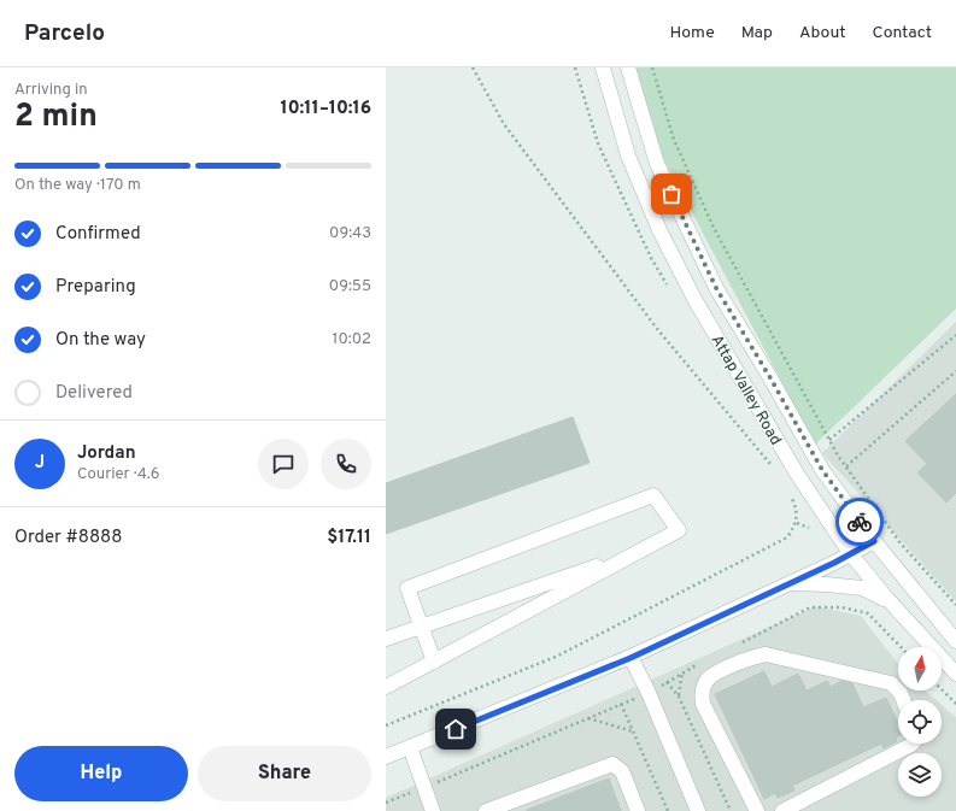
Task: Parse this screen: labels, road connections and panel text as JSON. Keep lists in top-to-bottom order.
{
  "streets": {
    "street": ["Attap Valley Road"]
  },
  "north": "top",
  "page": {
    "header": "Parcelo",
    "nav": [
      "Home",
      "Map",
      "About",
      "Contact"
    ],
    "heading": ["2 min", "Arriving in", "10:11–10:16"],
    "panel": [
      "Jordan",
      "Courier · 4.6",
      "Order #8888",
      "$17.11"
    ],
    "bar": "On the way · 170 m",
    "list": [
      ["Confirmed", "09:43"],
      ["Preparing", "09:55"],
      ["On the way", "10:02"],
      "Delivered"
    ],
    "round": "J",
    "buttons": ["Help", "Share"]
  }
}
